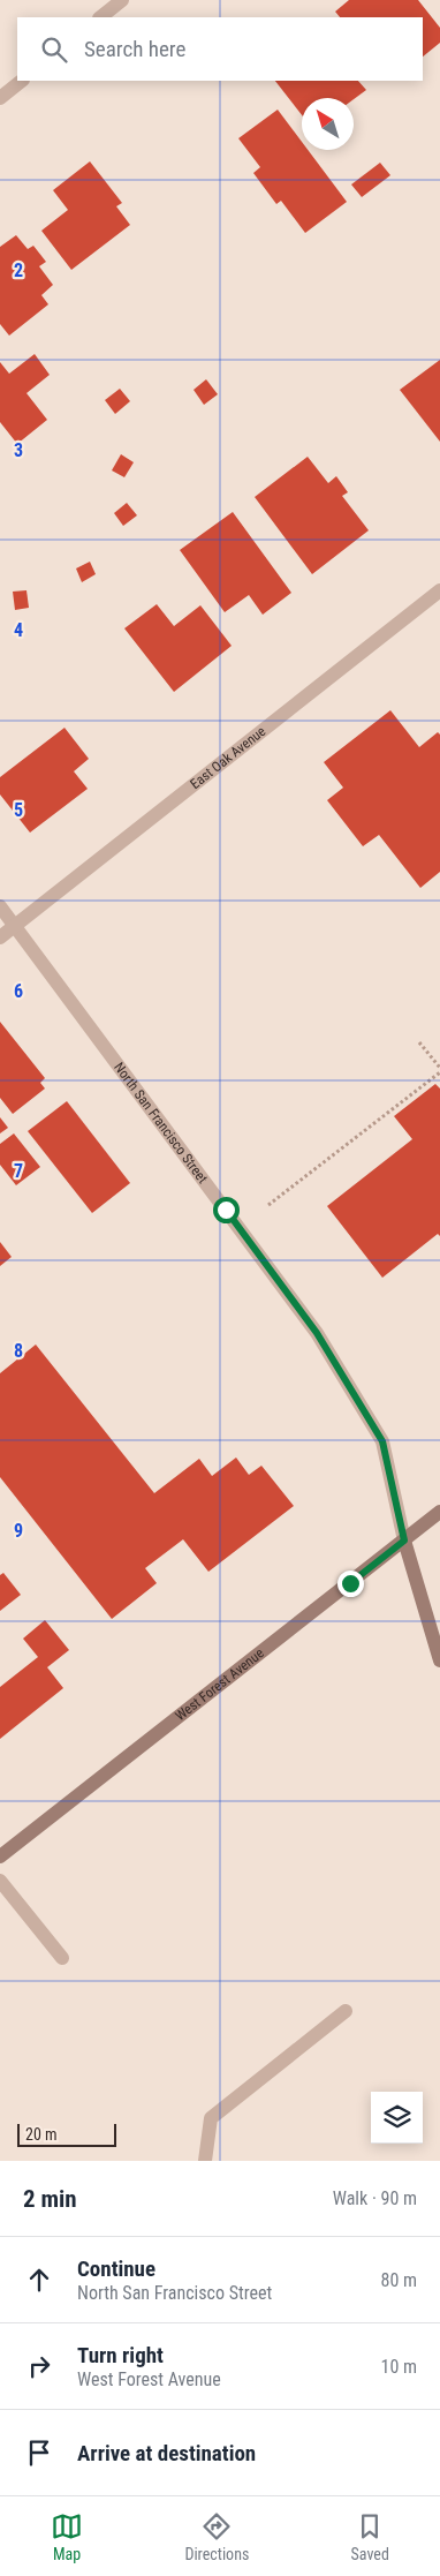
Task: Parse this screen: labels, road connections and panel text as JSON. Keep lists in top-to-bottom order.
{
  "streets": {
    "main road": ["North San Francisco Street", "West Forest Avenue"],
    "street": ["East Oak Avenue"]
  },
  "crossings": [
    ["East Oak Avenue", "North San Francisco Street"],
    ["North San Francisco Street", "West Forest Avenue"]
  ],
  "scale_bar": "20 m",
  "north": "top left",
  "page": {
    "search": "Search here",
    "scale": "20 m",
    "heading": ["2 min", "Walk · 90 m"],
    "list": [
      ["Continue", "North San Francisco Street", "80 m"],
      ["Turn right", "West Forest Avenue", "10 m"],
      "Arrive at destination"
    ],
    "nav": ["Map", "Directions", "Saved"]
  },
  "grid": {
    "rows": [
      "2",
      "3",
      "4",
      "5",
      "6",
      "7",
      "8",
      "9"
    ]
  }
}
